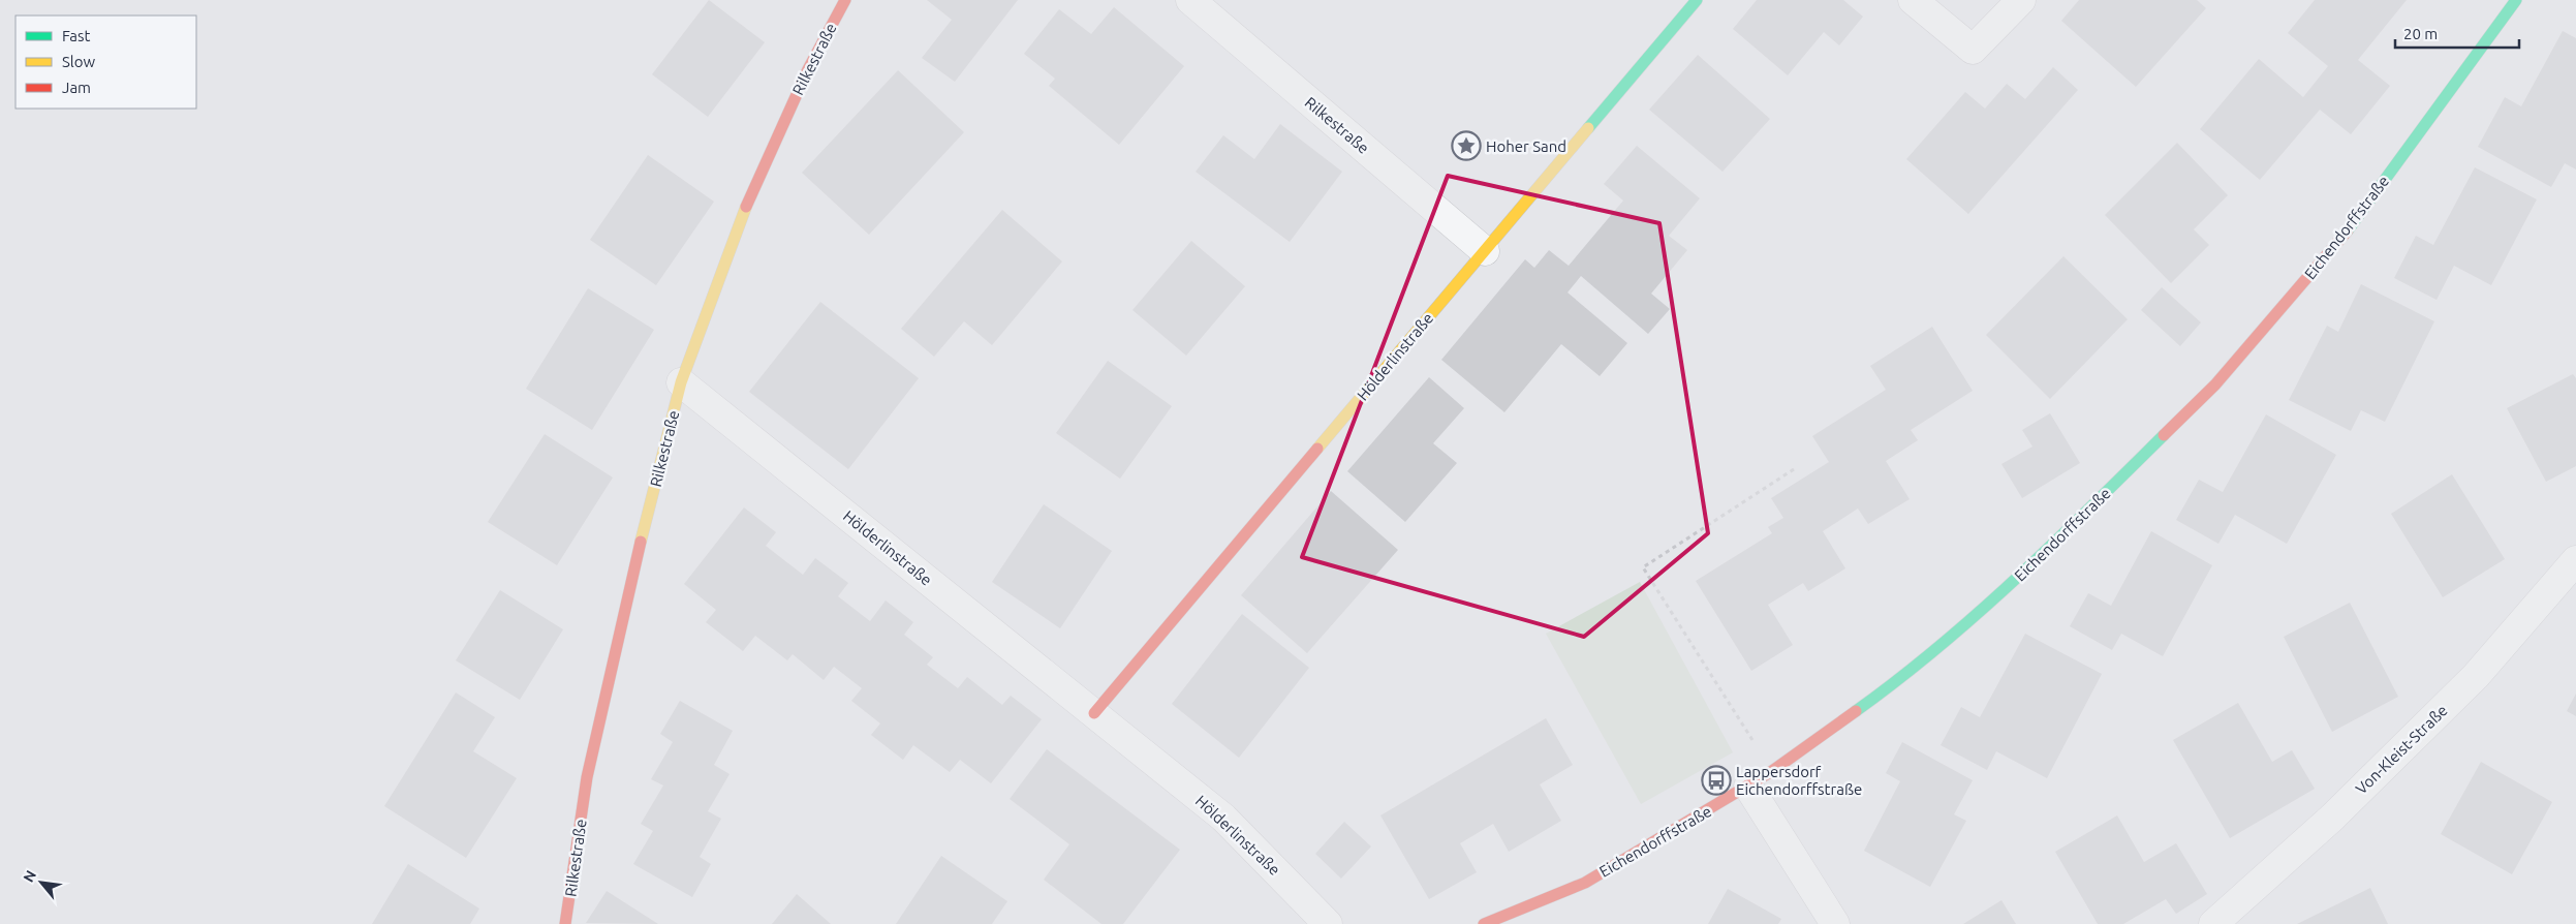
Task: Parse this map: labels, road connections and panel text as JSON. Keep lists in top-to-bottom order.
{
  "streets": {
    "street": [
      "Rilkestraße",
      "Eichendorffstraße",
      "Hölderlinstraße",
      "Von-Kleist-Straße"
    ]
  },
  "crossings": [
    ["Rilkestraße", "Hölderlinstraße"]
  ],
  "places": {
    "place": ["Hoher Sand"],
    "bus stop": ["Lappersdorf Eichendorffstraße"]
  },
  "legend": ["Fast", "Slow", "Jam"],
  "scale_bar": "20 m",
  "north": "top left"
}
